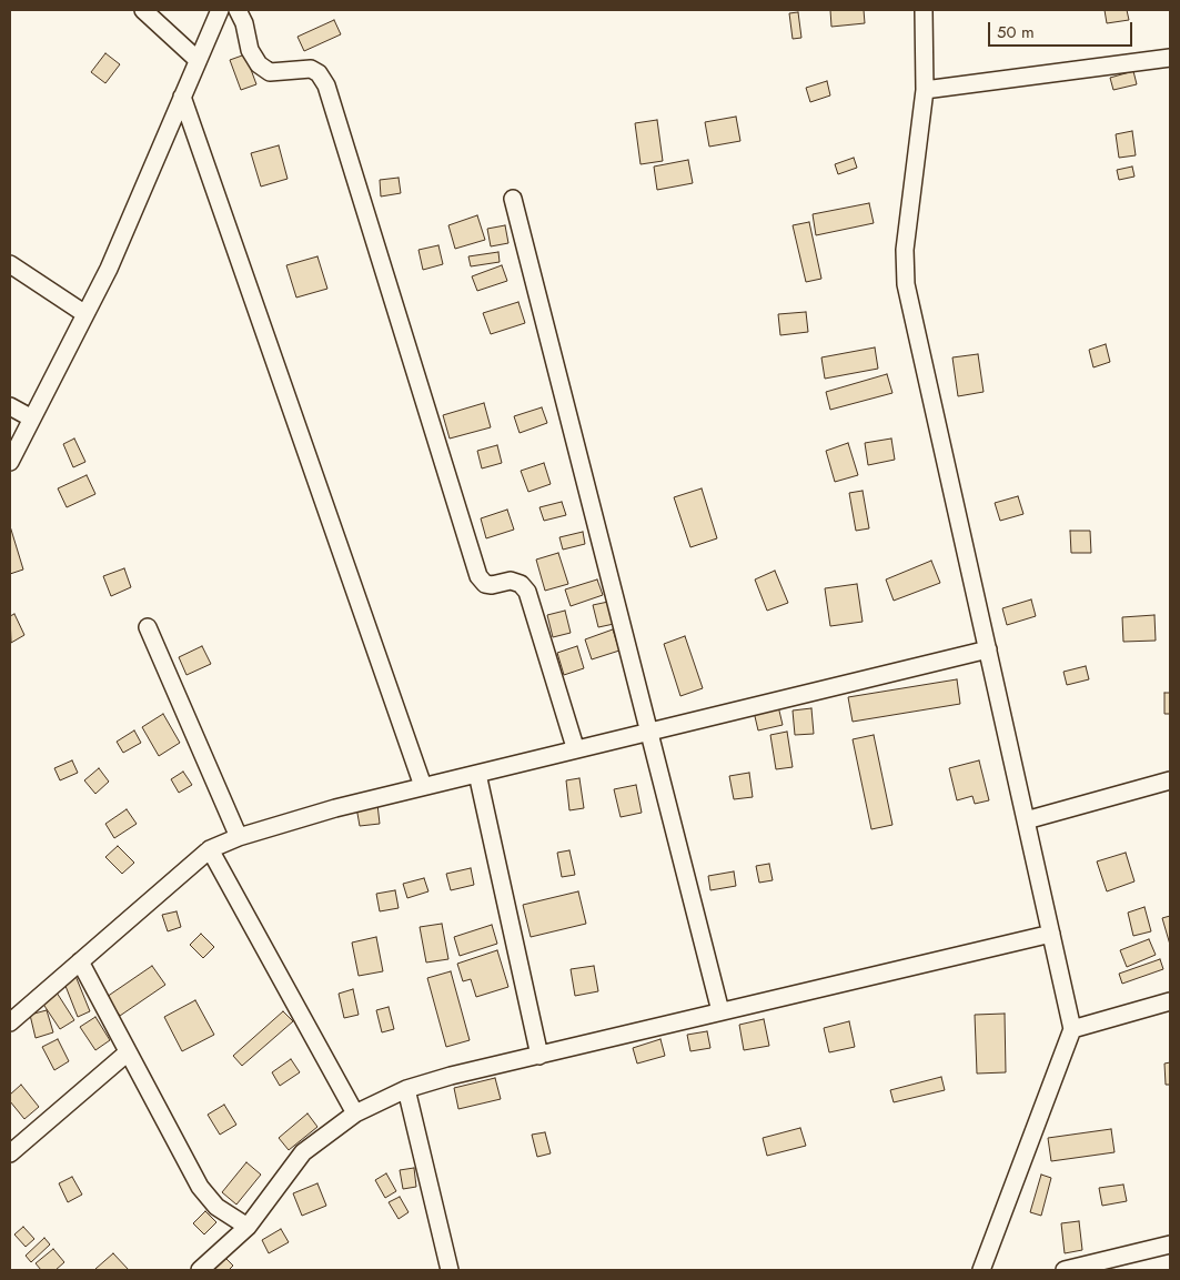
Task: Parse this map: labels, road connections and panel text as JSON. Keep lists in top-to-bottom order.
{
  "scale_bar": "50 m"
}
